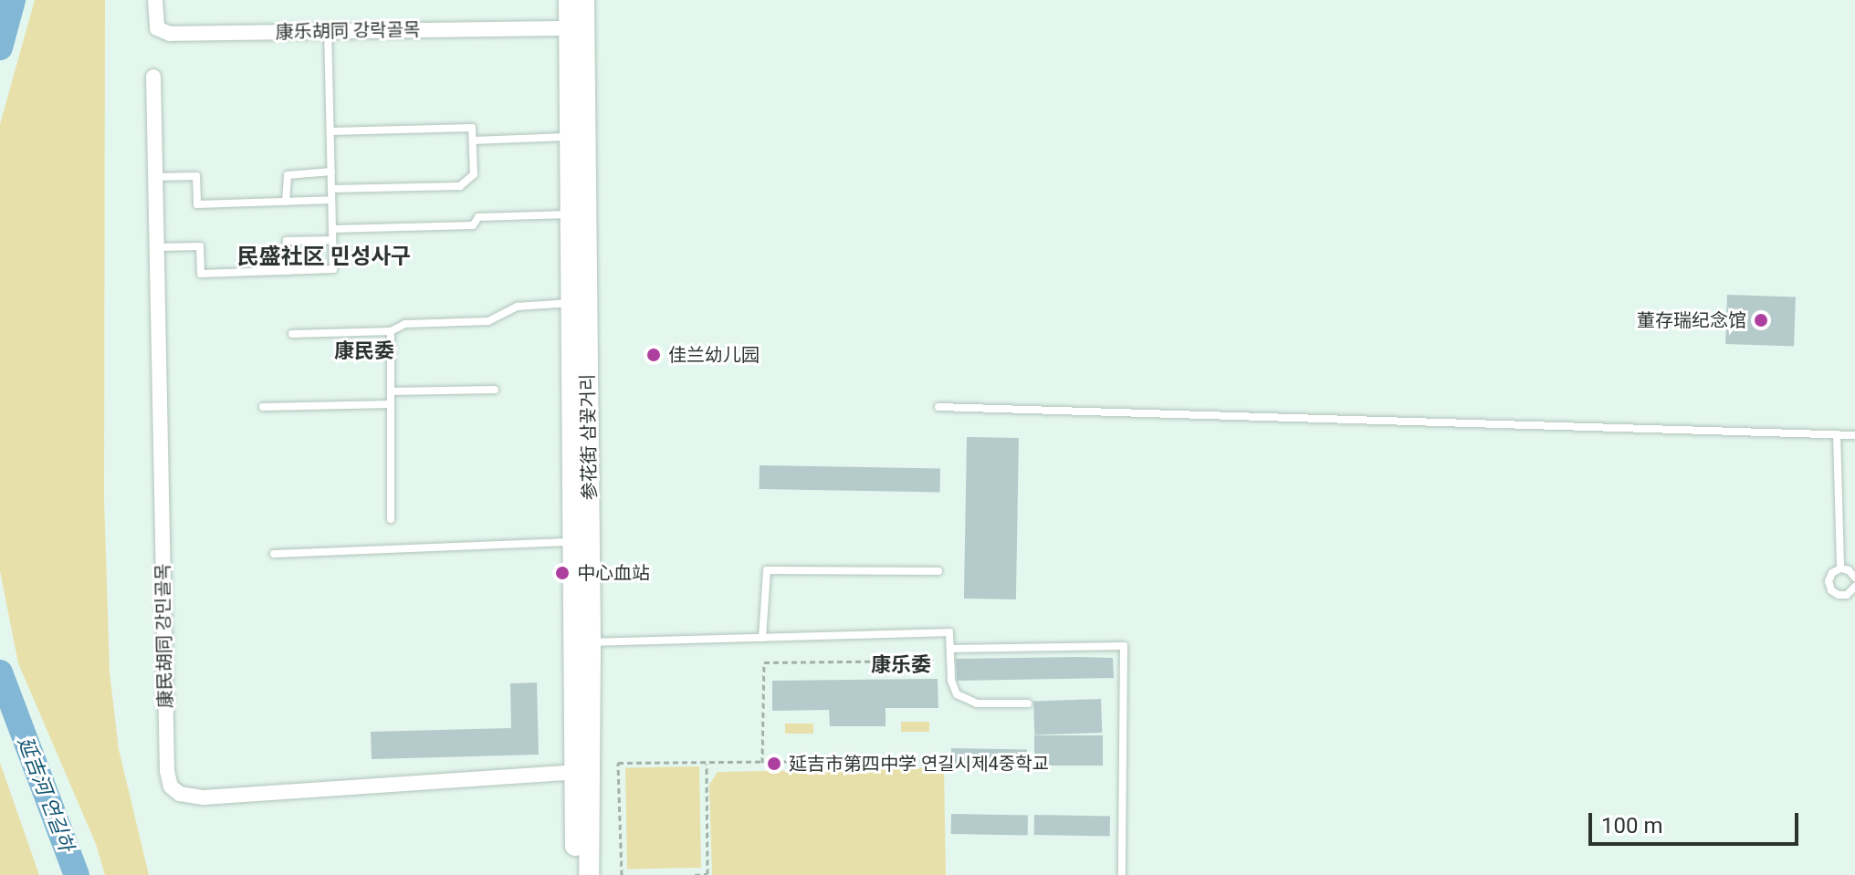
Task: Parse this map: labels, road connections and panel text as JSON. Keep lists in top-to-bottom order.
{
  "streets": {
    "main road": ["参花街 삼꽃거리"],
    "street": ["康乐胡同 강락골목", "康民胡同 강민골목"]
  },
  "crossings": [
    ["康乐胡同 강락골목", "参花街 삼꽃거리"],
    ["参花街 삼꽃거리", "康民胡同 강민골목"]
  ],
  "districts": ["民盛社区 민성사구", "康民委", "康乐委"],
  "water": ["延吉河 연길하"],
  "places": [
    "董存瑞纪念馆",
    "佳兰幼儿园",
    "中心血站",
    "延吉市第四中学 연길시제4중학교"
  ],
  "scale_bar": "100 m"
}
